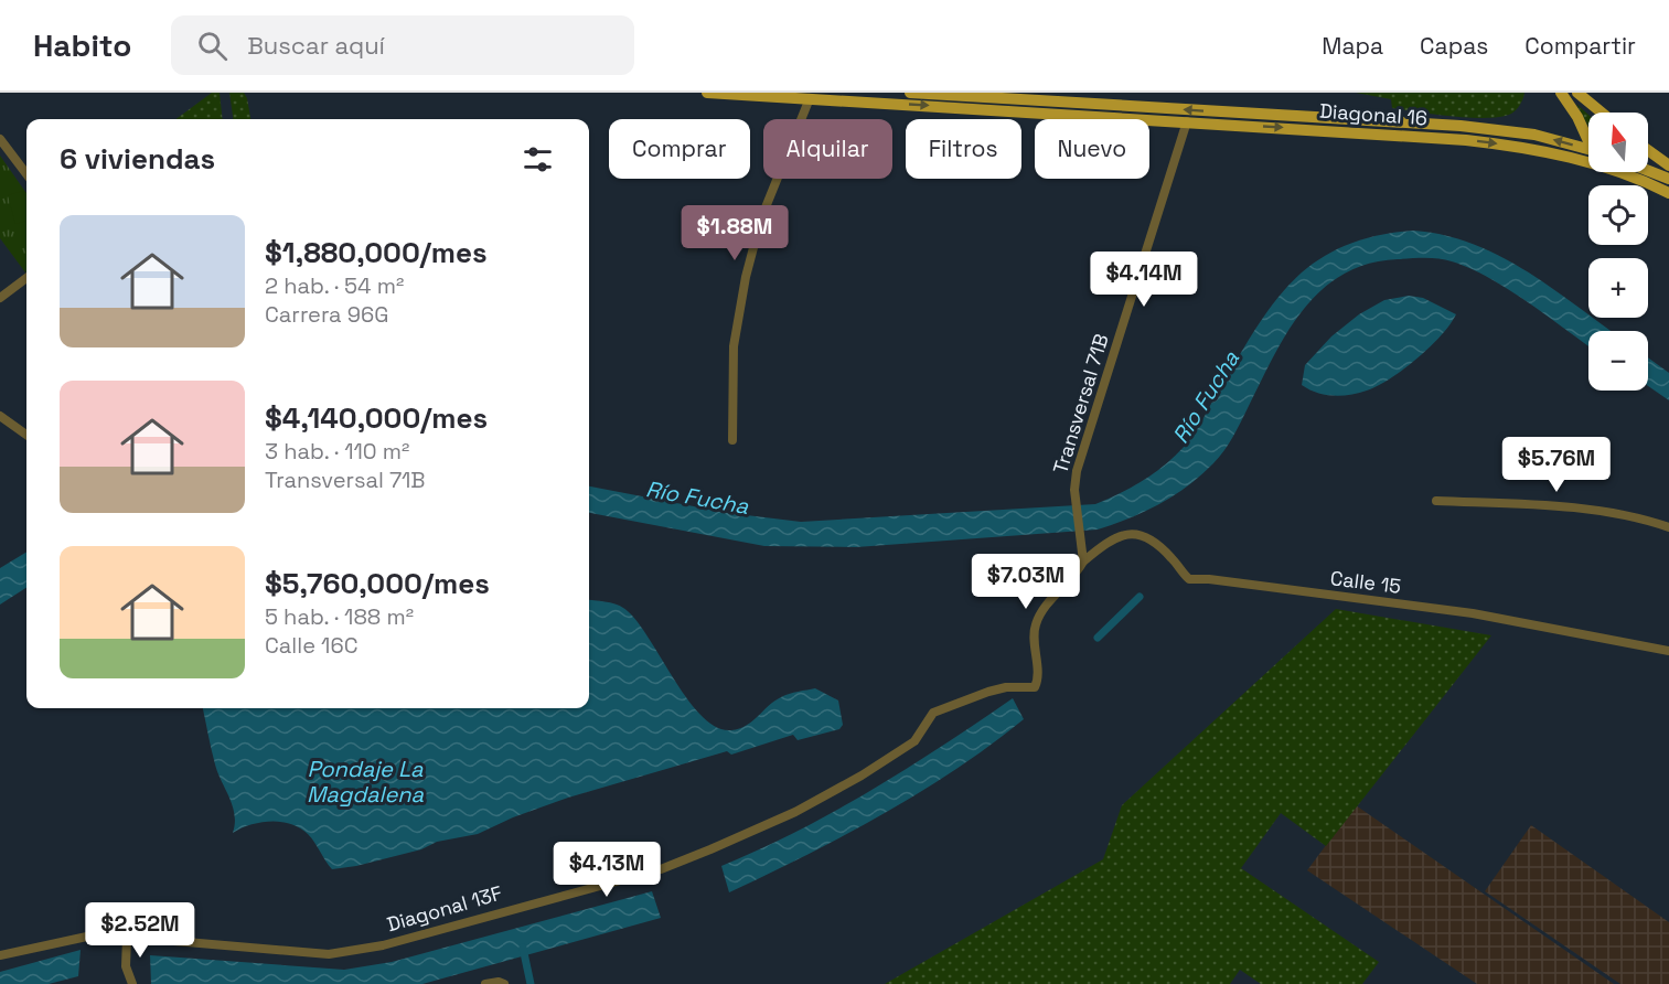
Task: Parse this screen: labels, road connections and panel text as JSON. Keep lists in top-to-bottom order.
{
  "streets": {
    "main road": ["Diagonal 16"],
    "street": ["Transversal 71B", "Calle 15", "Diagonal 13F"]
  },
  "crossings": [
    ["Diagonal 16", "Transversal 71B"],
    ["Transversal 71B", "Calle 15"],
    ["Transversal 71B", "Diagonal 13F"],
    ["Calle 15", "Diagonal 13F"]
  ],
  "water": ["Río Fucha", "Pondaje La Magdalena"],
  "north": "top",
  "page": {
    "header": "Habito",
    "search": "Buscar aquí",
    "nav": ["Mapa", "Capas", "Compartir"],
    "map_buttons": ["+", "−"],
    "chip": [
      "Comprar",
      "Alquilar",
      "Filtros",
      "Nuevo"
    ],
    "heading": "6 viviendas",
    "list": [
      {
        "name": "$1,880,000/mes",
        "note": "2 hab. · 54 m² · Carrera 96G"
      },
      {
        "name": "$4,140,000/mes",
        "note": "3 hab. · 110 m² · Transversal 71B"
      },
      {
        "name": "$5,760,000/mes",
        "note": "5 hab. · 188 m² · Calle 16C"
      }
    ],
    "price": [
      "$1.88M",
      "$4.14M",
      "$5.76M",
      "$7.03M",
      "$4.13M",
      "$2.52M"
    ]
  }
}
